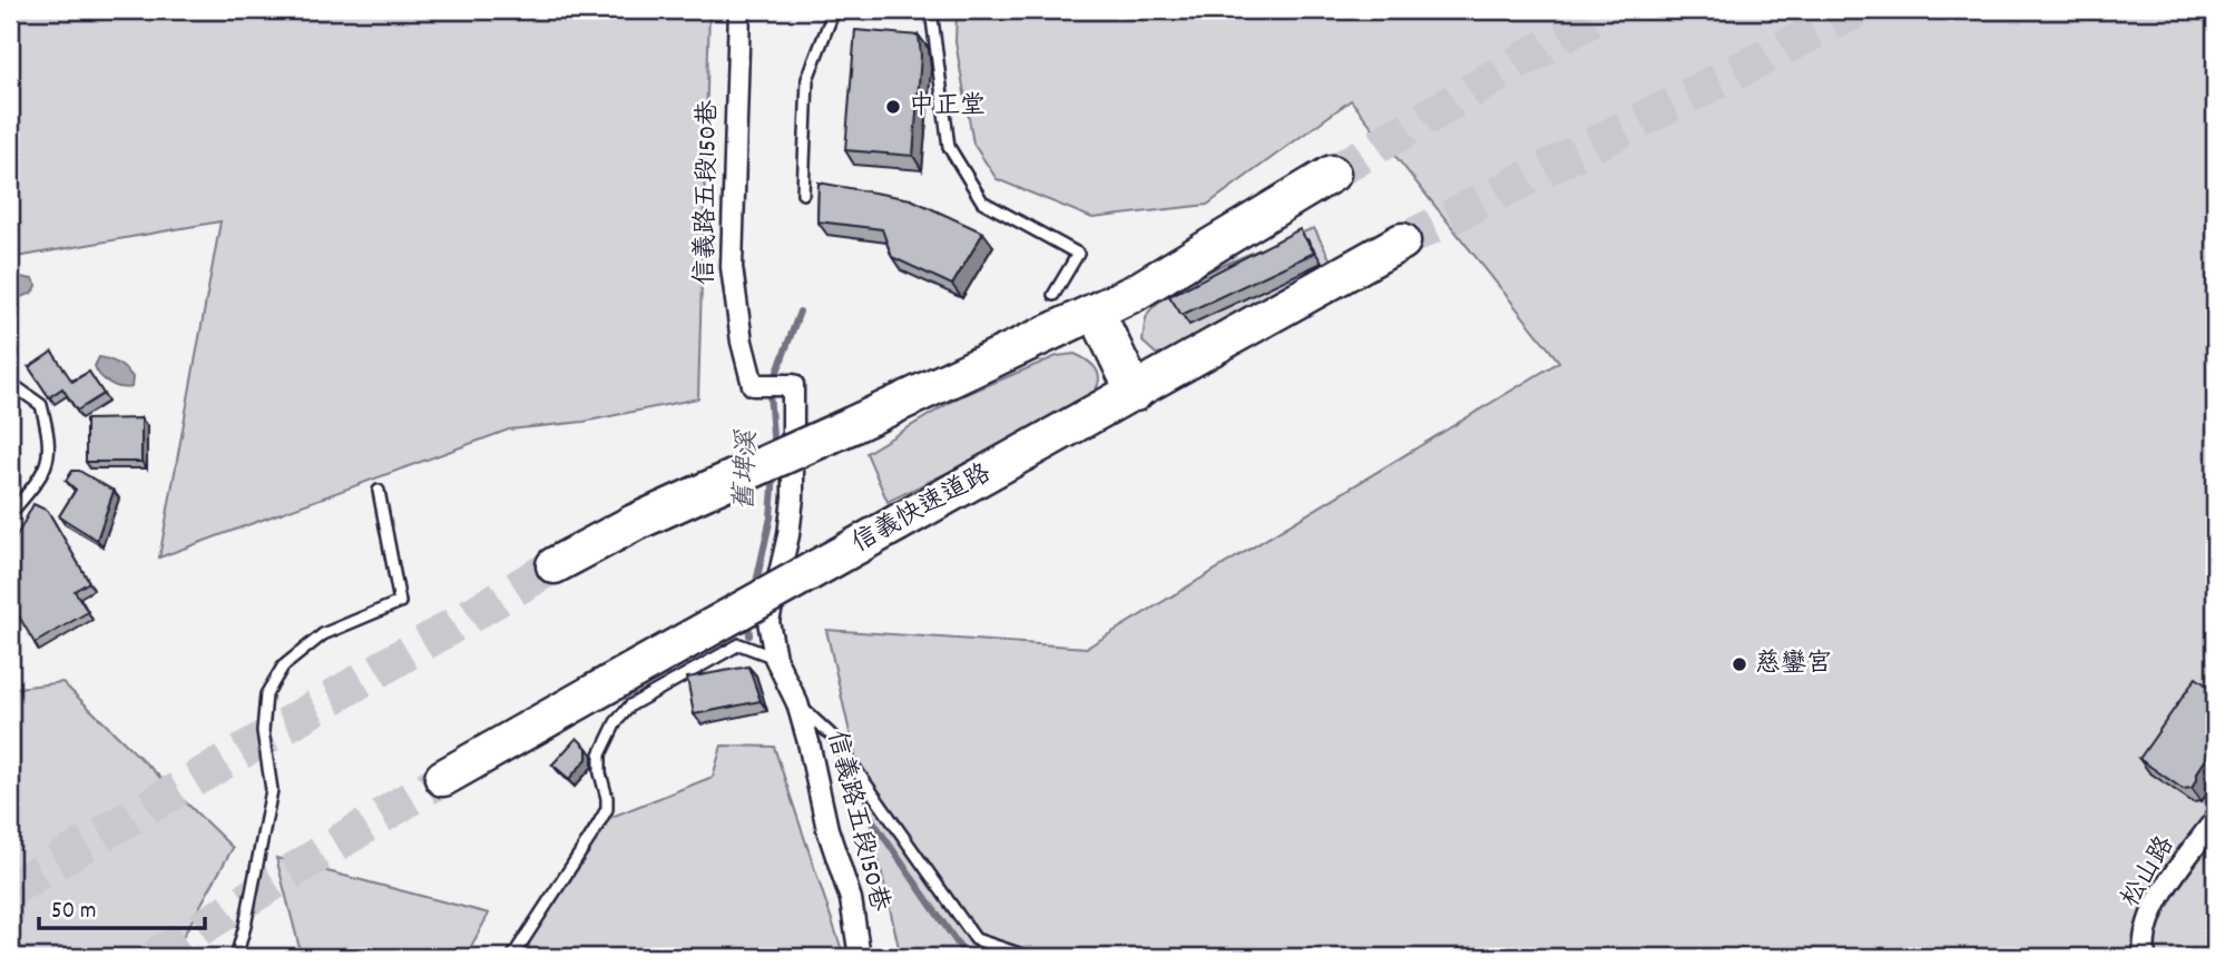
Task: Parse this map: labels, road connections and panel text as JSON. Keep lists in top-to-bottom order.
{
  "streets": {
    "highway": ["信義快速道路"],
    "street": ["信義路五段150巷", "松山路"]
  },
  "water": ["舊埤溪"],
  "places": ["中正堂", "慈鑾宮"],
  "scale_bar": "50 m"
}
